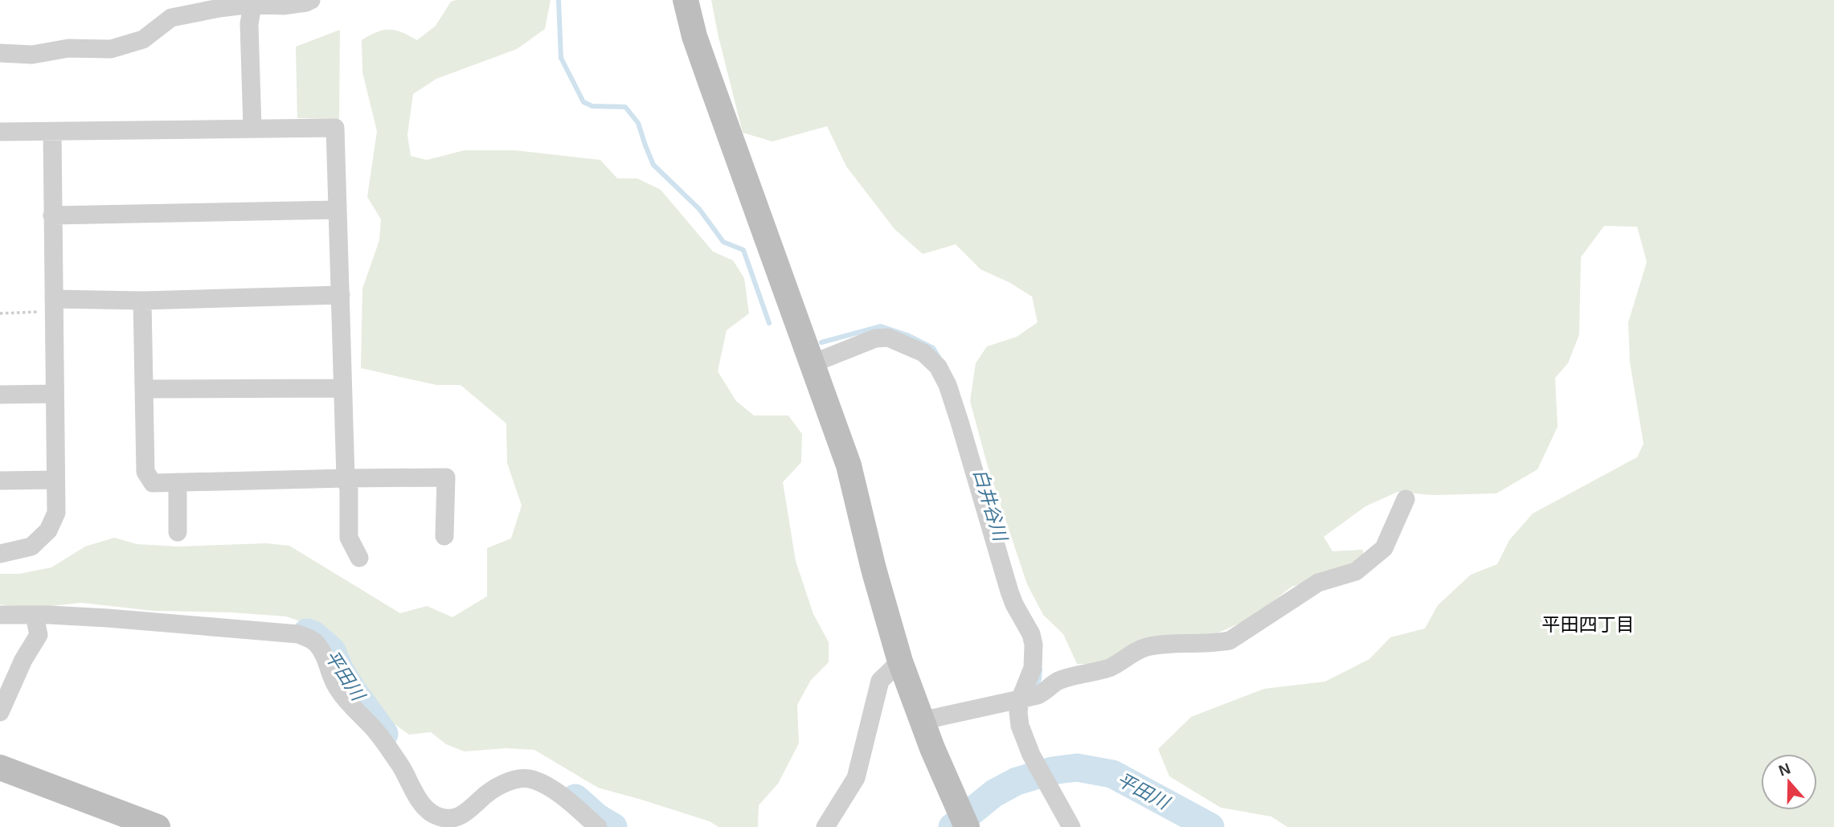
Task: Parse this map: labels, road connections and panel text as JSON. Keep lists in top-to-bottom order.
{
  "districts": ["平田四丁目"],
  "water": ["白井谷川", "平田川"],
  "north": "top"
}
